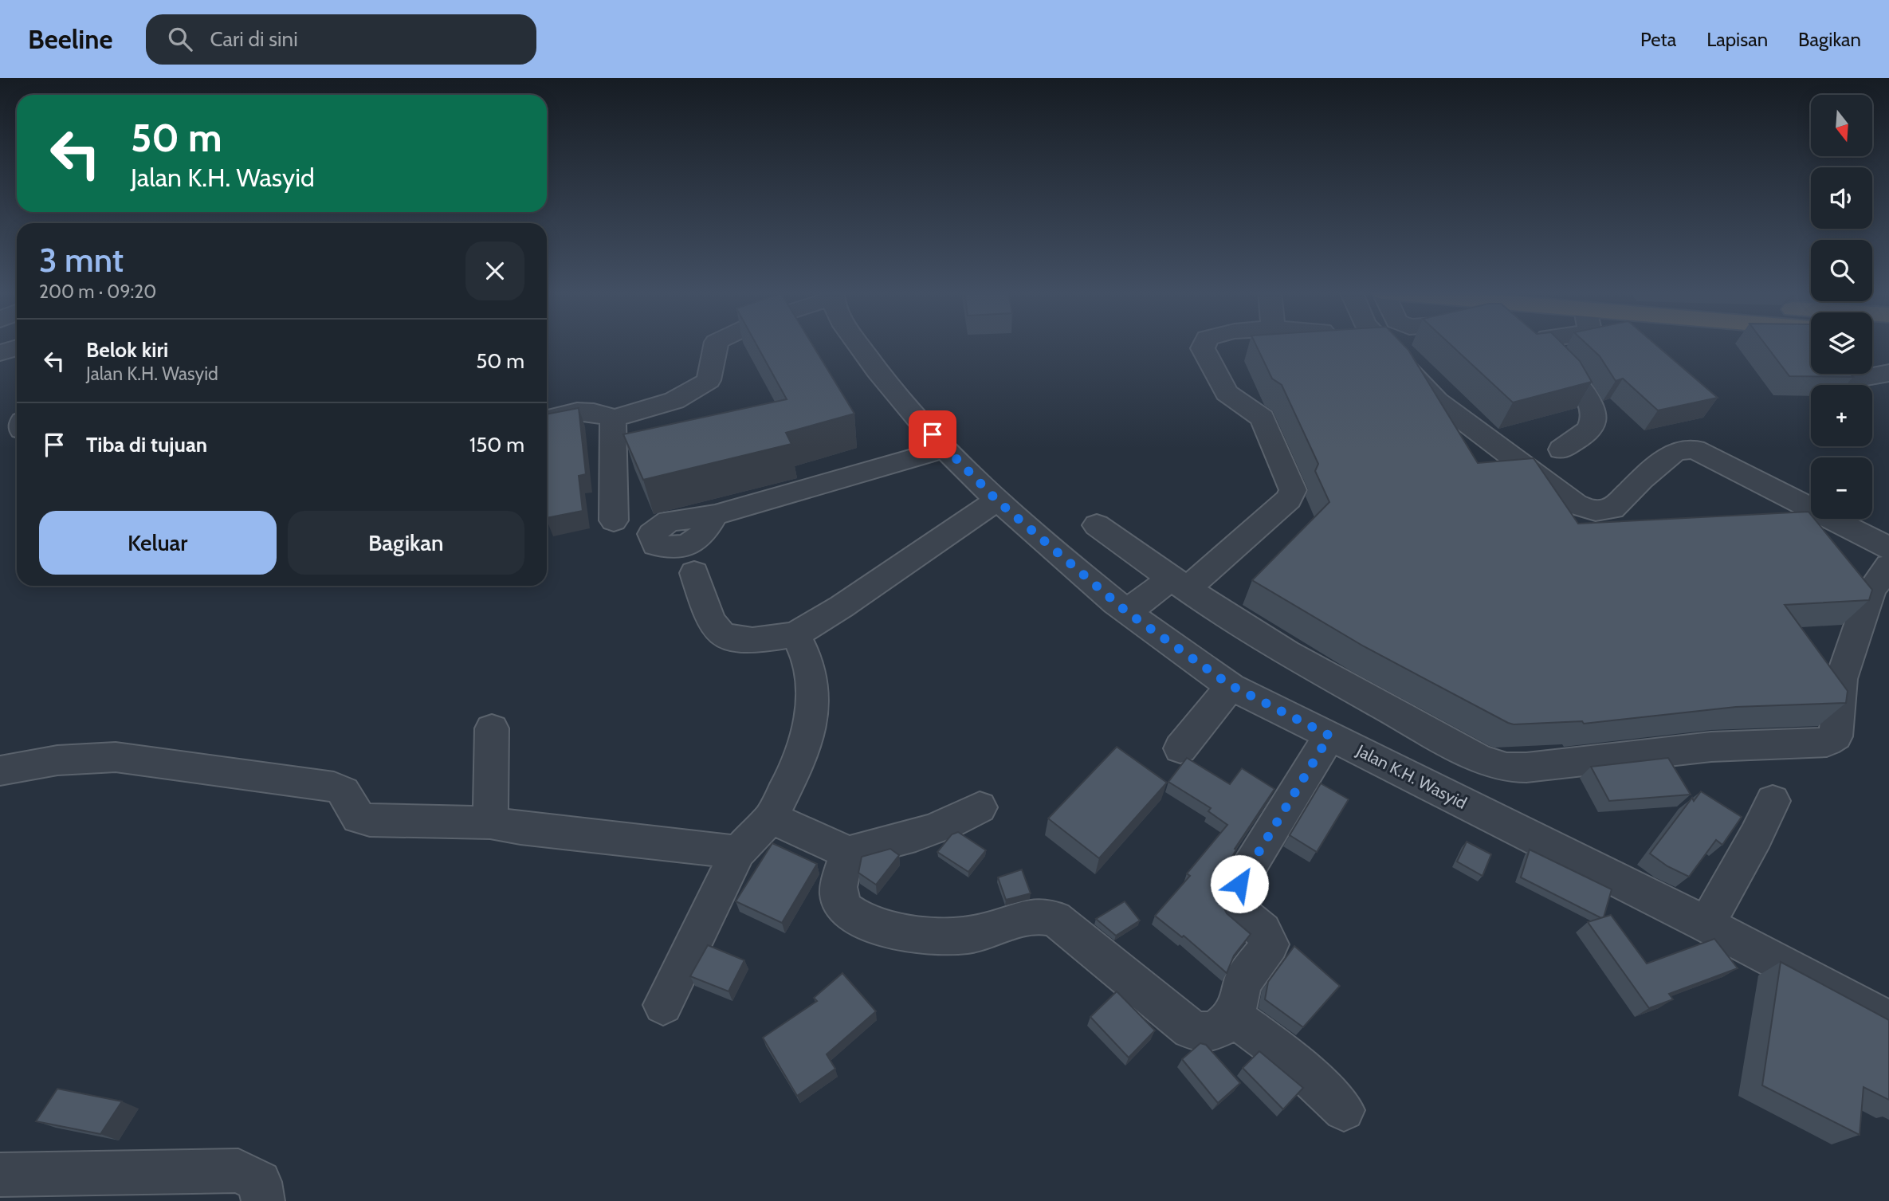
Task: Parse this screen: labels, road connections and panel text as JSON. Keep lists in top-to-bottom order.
{
  "streets": {
    "street": ["Jalan K.H. Wasyid"]
  },
  "north": "bottom",
  "page": {
    "header": "Beeline",
    "search": "Cari di sini",
    "nav": ["Peta", "Lapisan", "Bagikan"],
    "map_buttons": ["+", "−"],
    "turn": ["50 m", "Jalan K.H. Wasyid"],
    "heading": ["3 mnt", "200 m · 09:20"],
    "list": [
      {
        "name": "Belok kiri",
        "note": "Jalan K.H. Wasyid",
        "value": "50 m"
      },
      {
        "name": "Tiba di tujuan",
        "value": "150 m"
      }
    ],
    "buttons": ["Keluar", "Bagikan"]
  }
}
